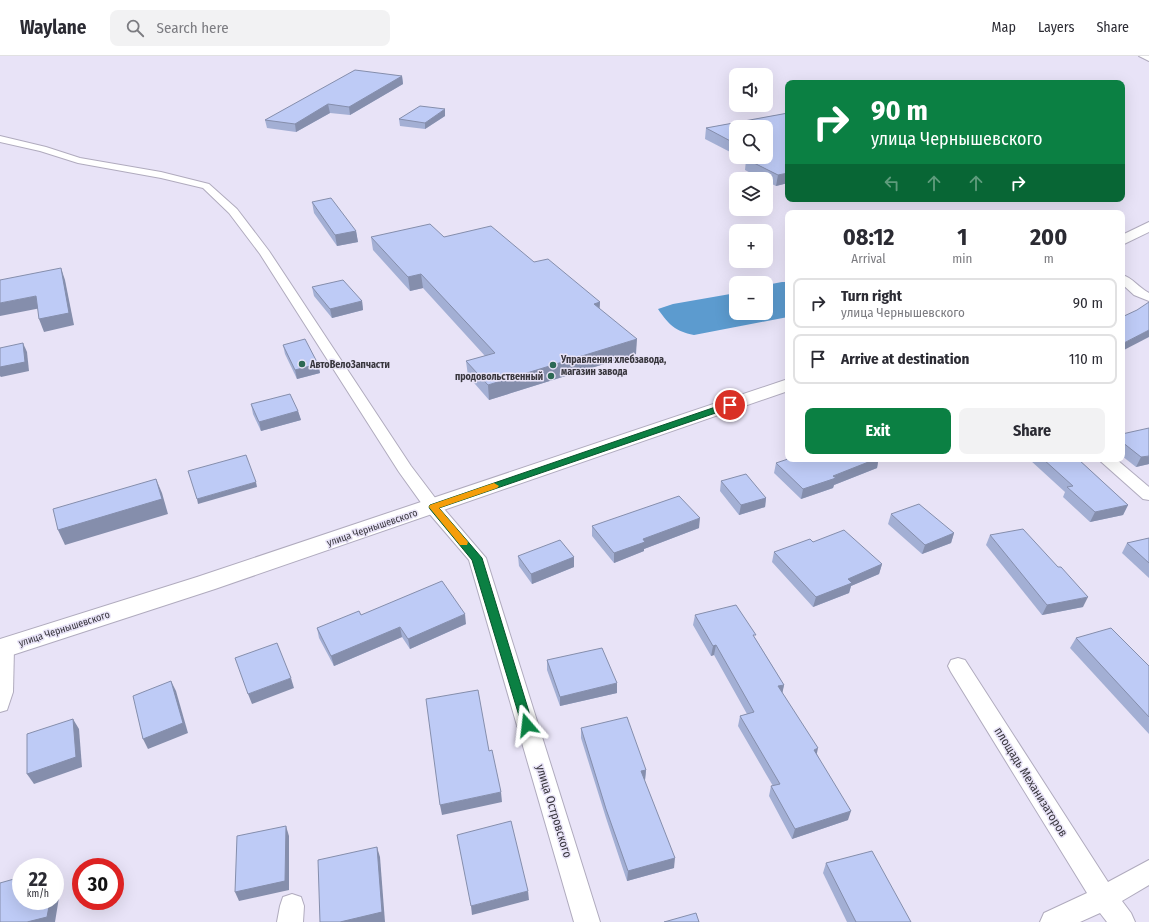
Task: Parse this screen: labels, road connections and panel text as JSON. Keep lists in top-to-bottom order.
{
  "streets": {
    "main road": ["улица Чернышевского"],
    "street": ["площадь Механизаторов", "улица Островского"]
  },
  "crossings": [
    ["улица Чернышевского", "улица Островского"]
  ],
  "places": ["АвтоВелоЗапчасти", "Управления хлебзавода, магазин завода", "продовольственный"],
  "page": {
    "header": "Waylane",
    "search": "Search here",
    "nav": ["Map", "Layers", "Share"],
    "map_buttons": ["+", "−"],
    "turn": ["90 m", "улица Чернышевского"],
    "eta": [
      "08:12",
      "Arrival",
      "1",
      "min",
      "200",
      "m"
    ],
    "list": [
      {
        "name": "Turn right",
        "note": "улица Чернышевского",
        "value": "90 m"
      },
      {
        "name": "Arrive at destination",
        "value": "110 m"
      }
    ],
    "buttons": ["Exit", "Share"],
    "speed": "22 km/h",
    "limit": "30"
  }
}
